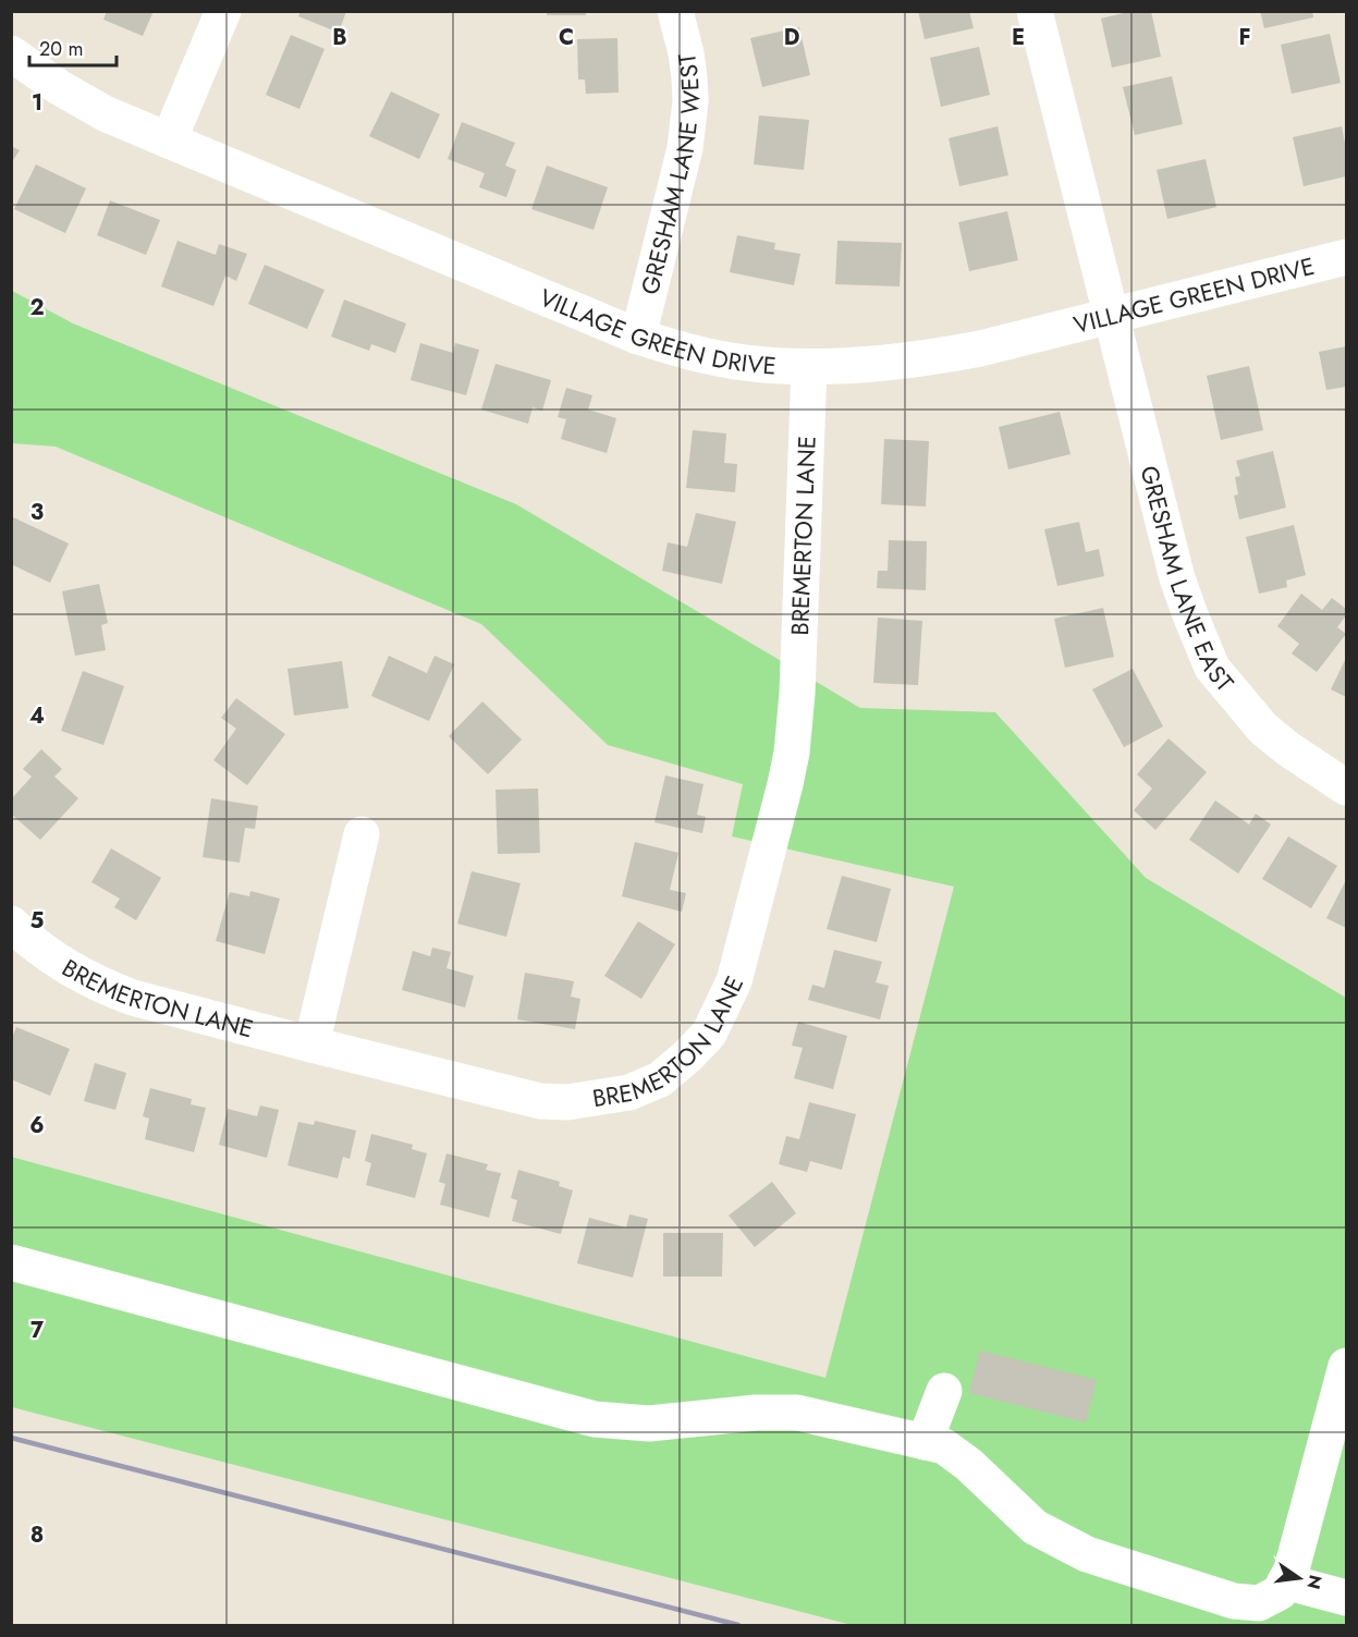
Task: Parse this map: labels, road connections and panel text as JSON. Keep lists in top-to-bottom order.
{
  "streets": {
    "street": [
      "GRESHAM LANE WEST",
      "VILLAGE GREEN DRIVE",
      "BREMERTON LANE",
      "GRESHAM LANE EAST"
    ]
  },
  "crossings": [
    ["GRESHAM LANE WEST", "VILLAGE GREEN DRIVE"],
    ["VILLAGE GREEN DRIVE", "BREMERTON LANE"],
    ["VILLAGE GREEN DRIVE", "GRESHAM LANE EAST"]
  ],
  "scale_bar": "20 m",
  "north": "right",
  "grid": {
    "columns": [
      "B",
      "C",
      "D",
      "E",
      "F"
    ],
    "rows": [
      "1",
      "2",
      "3",
      "4",
      "5",
      "6",
      "7",
      "8"
    ]
  }
}
